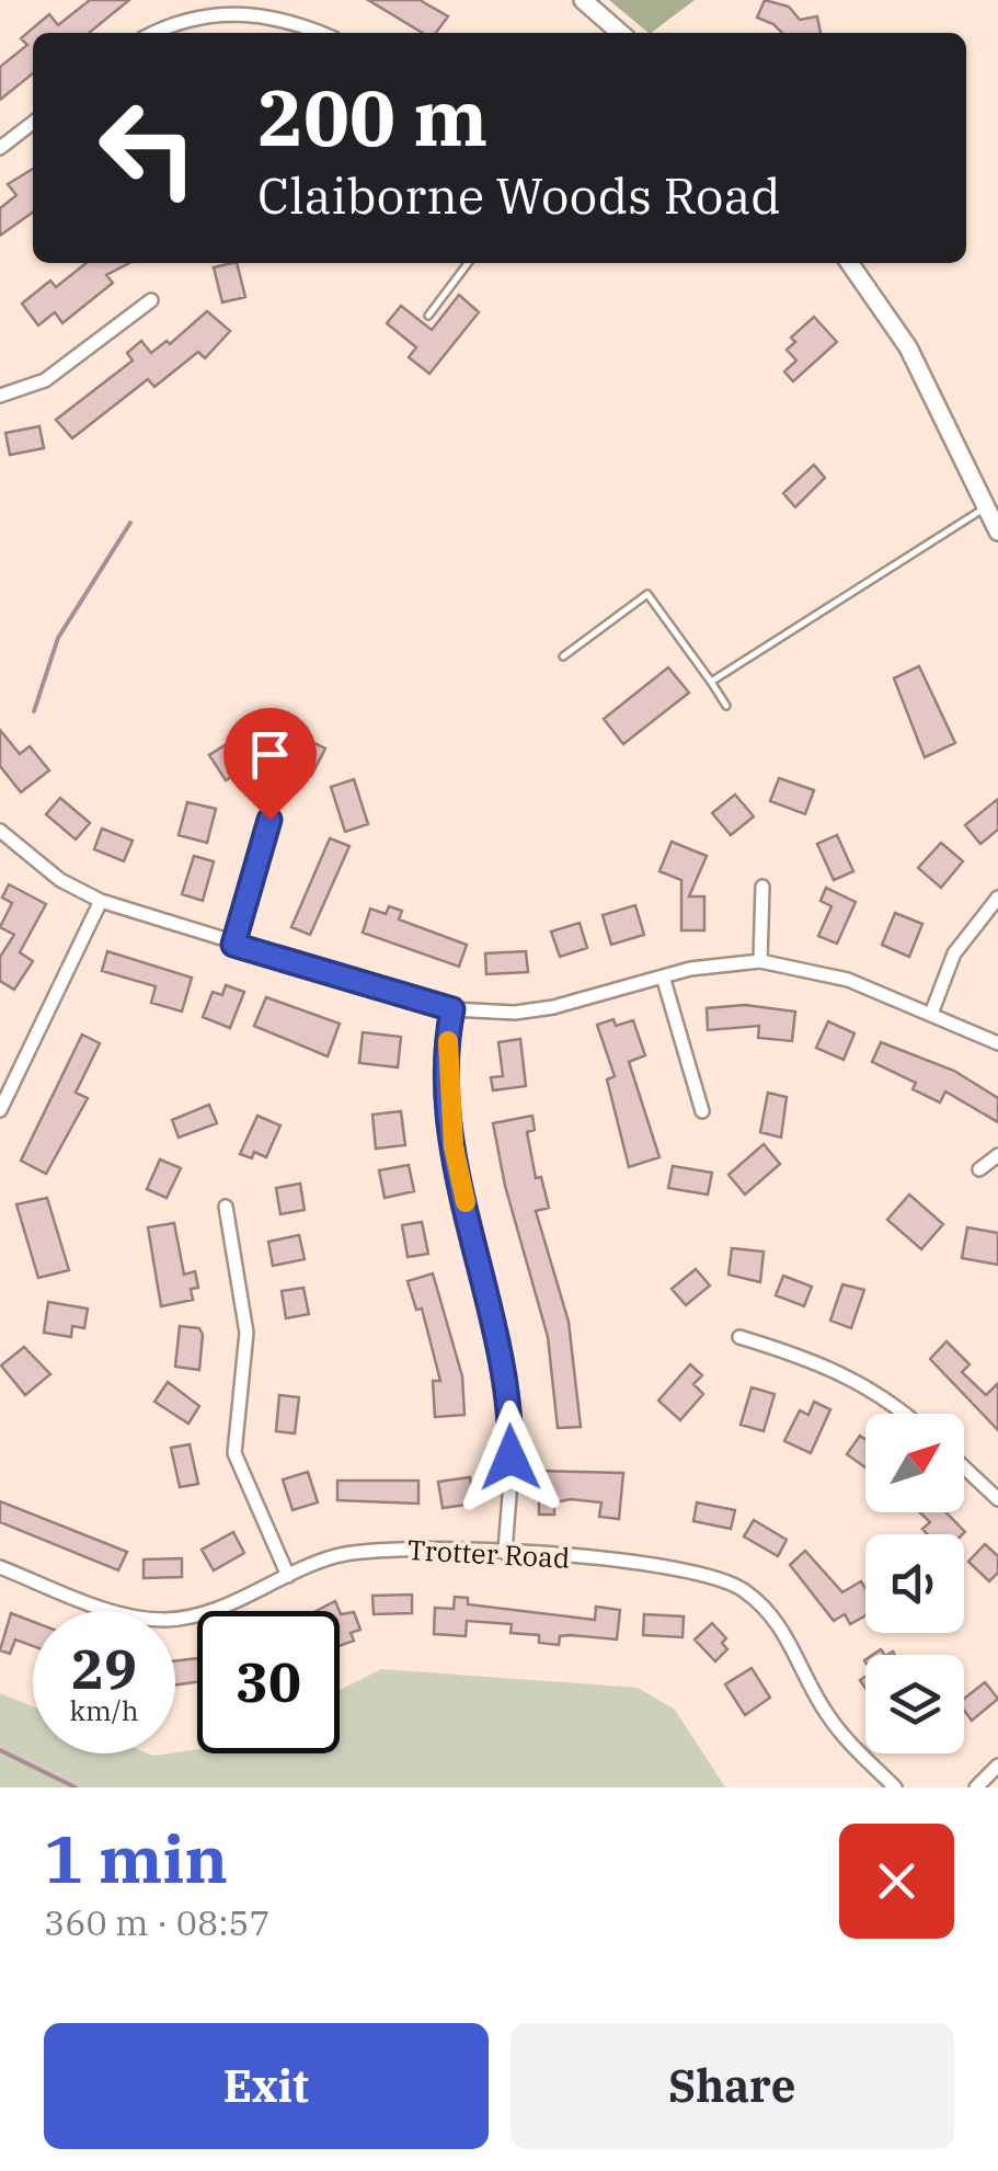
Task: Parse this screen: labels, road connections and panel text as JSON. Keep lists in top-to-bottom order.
{
  "streets": {
    "street": ["Trotter Road"]
  },
  "north": "top right",
  "page": {
    "turn": ["200 m", "Claiborne Woods Road"],
    "speed": "29 km/h",
    "limit": "30",
    "heading": ["1 min", "360 m · 08:57"],
    "buttons": ["Exit", "Share"]
  }
}
